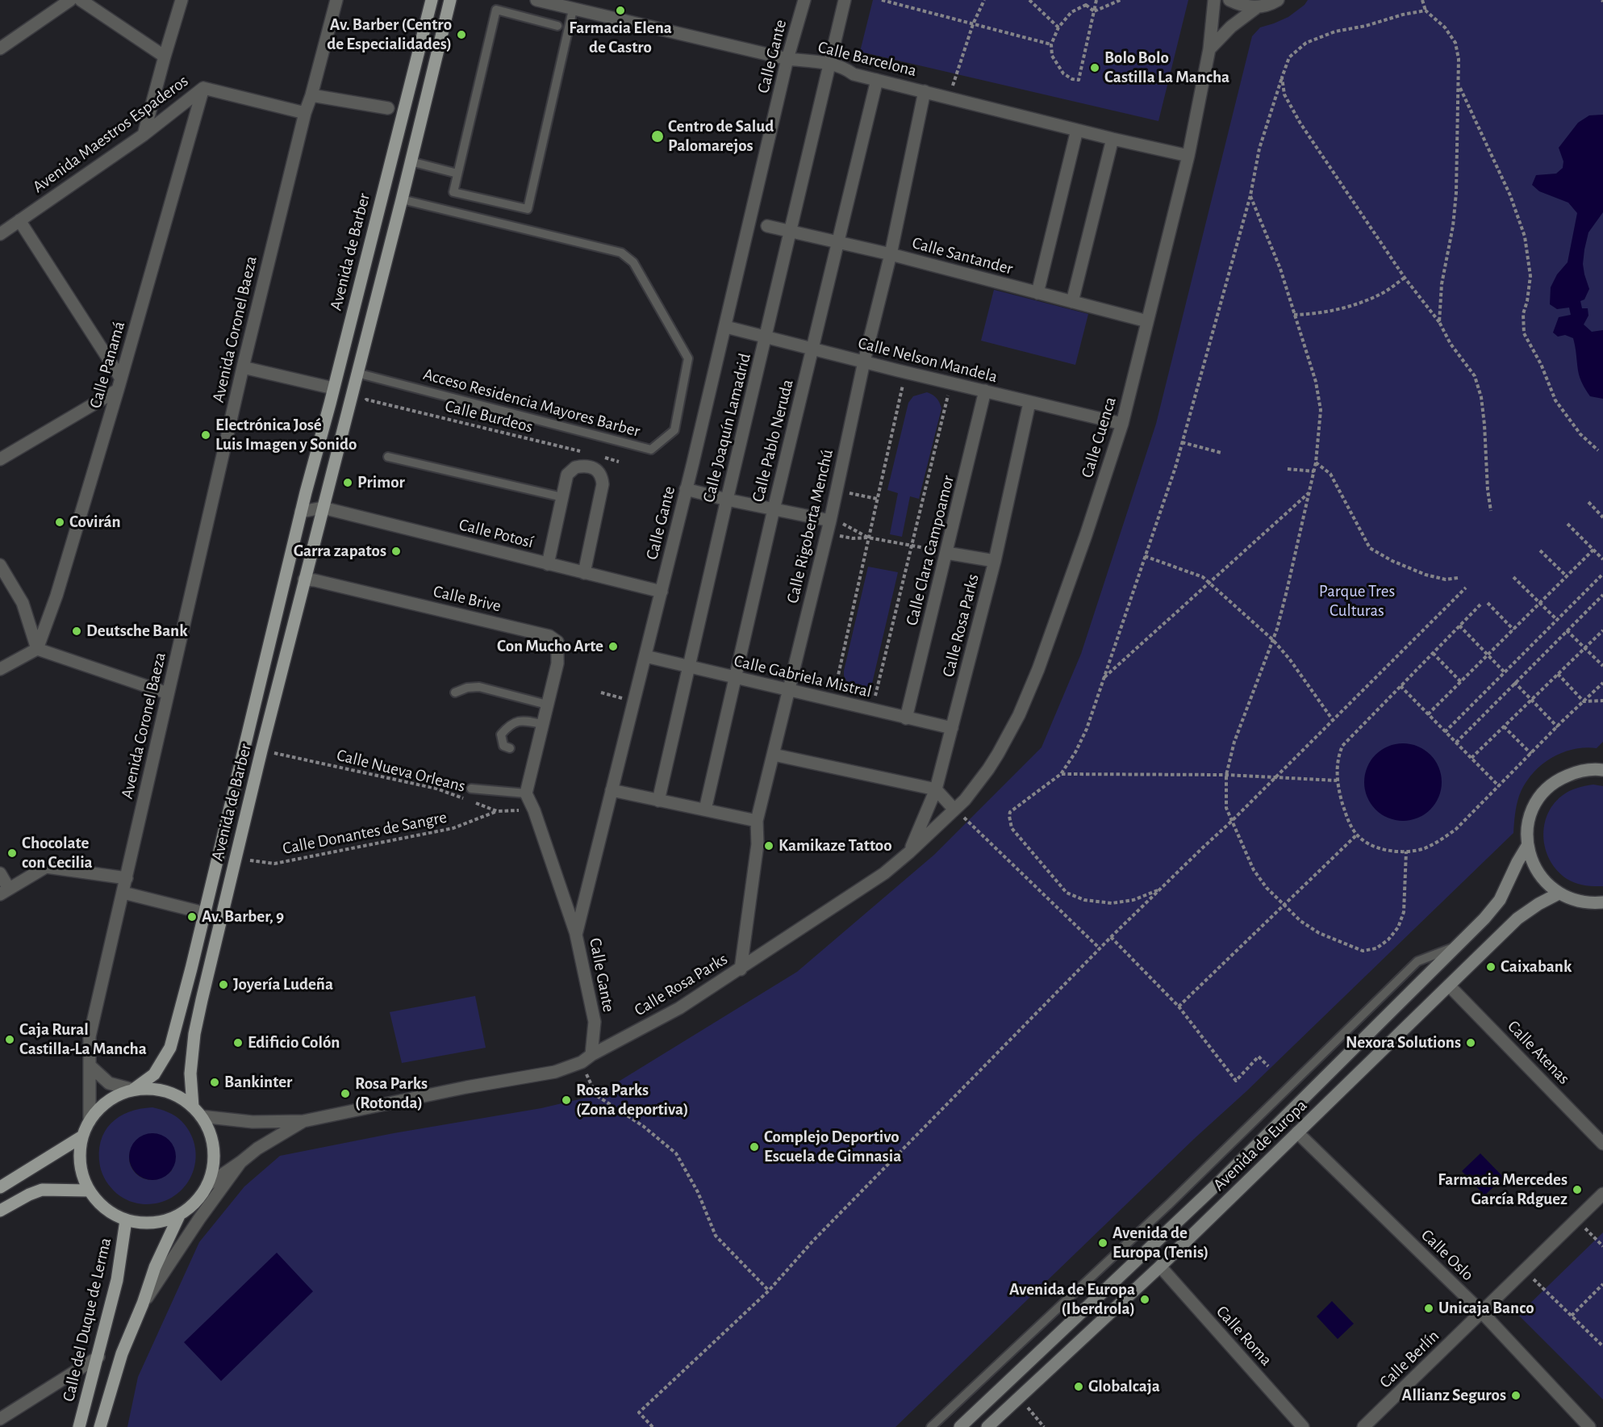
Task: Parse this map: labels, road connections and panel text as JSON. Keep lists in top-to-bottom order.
{
  "streets": {
    "main road": ["Avenida de Barber", "Avenida de Europa", "Calle del Duque de Lerma"],
    "street": [
      "Calle Gante",
      "Calle Barcelona",
      "Avenida Maestros Espaderos",
      "Calle Santander",
      "Avenida Coronel Baeza",
      "Calle Nelson Mandela",
      "Calle Panamá",
      "Calle Joaquín Lamadrid",
      "Calle Cuenca",
      "Calle Pablo Neruda",
      "Calle Rigoberta Menchú",
      "Calle Potosí",
      "Calle Clara Campoamor",
      "Calle Brive",
      "Calle Rosa Parks",
      "Calle Gabriela Mistral",
      "Calle Atenas",
      "Calle Oslo",
      "Calle Roma",
      "Calle Berlín"
    ],
    "lane": ["Acceso Residencia Mayores Barber"],
    "path": ["Calle Burdeos", "Calle Nueva Orleans", "Calle Donantes de Sangre"]
  },
  "crossings": [
    ["Calle Gante", "Calle Barcelona"],
    ["Calle Gante", "Calle Nelson Mandela"],
    ["Calle Gante", "Calle Potosí"],
    ["Calle Gante", "Calle Rosa Parks"],
    ["Calle Gante", "Calle Gabriela Mistral"],
    ["Calle Barcelona", "Calle Joaquín Lamadrid"],
    ["Calle Barcelona", "Calle Cuenca"],
    ["Calle Barcelona", "Calle Pablo Neruda"],
    ["Calle Barcelona", "Calle Rigoberta Menchú"],
    ["Avenida Maestros Espaderos", "Avenida Coronel Baeza"],
    ["Avenida Maestros Espaderos", "Calle Panamá"],
    ["Avenida de Barber", "Avenida Coronel Baeza"],
    ["Avenida de Barber", "Acceso Residencia Mayores Barber"],
    ["Avenida de Barber", "Calle Potosí"],
    ["Avenida de Barber", "Calle Brive"],
    ["Avenida de Barber", "Calle Rosa Parks"],
    ["Avenida de Barber", "Calle Nueva Orleans"],
    ["Avenida de Barber", "Calle Donantes de Sangre"],
    ["Avenida de Barber", "Calle del Duque de Lerma"],
    ["Calle Santander", "Calle Joaquín Lamadrid"],
    ["Calle Santander", "Calle Cuenca"],
    ["Calle Santander", "Calle Pablo Neruda"],
    ["Calle Santander", "Calle Rigoberta Menchú"],
    ["Avenida Coronel Baeza", "Calle Rosa Parks"],
    ["Avenida Coronel Baeza", "Calle del Duque de Lerma"],
    ["Calle Nelson Mandela", "Calle Joaquín Lamadrid"],
    ["Calle Nelson Mandela", "Calle Cuenca"],
    ["Calle Nelson Mandela", "Calle Pablo Neruda"],
    ["Calle Nelson Mandela", "Calle Rigoberta Menchú"],
    ["Calle Nelson Mandela", "Calle Clara Campoamor"],
    ["Calle Nelson Mandela", "Calle Rosa Parks"],
    ["Calle Joaquín Lamadrid", "Calle Gabriela Mistral"],
    ["Calle Cuenca", "Calle Rosa Parks"],
    ["Calle Pablo Neruda", "Calle Gabriela Mistral"],
    ["Calle Rigoberta Menchú", "Calle Rosa Parks"],
    ["Calle Rigoberta Menchú", "Calle Gabriela Mistral"],
    ["Calle Clara Campoamor", "Calle Gabriela Mistral"],
    ["Calle Rosa Parks", "Calle Gabriela Mistral"],
    ["Calle Rosa Parks", "Calle del Duque de Lerma"],
    ["Calle Nueva Orleans", "Calle Donantes de Sangre"],
    ["Calle Atenas", "Avenida de Europa"],
    ["Avenida de Europa", "Calle Oslo"],
    ["Avenida de Europa", "Calle Roma"],
    ["Calle Oslo", "Calle Berlín"]
  ],
  "parks": ["Parque Tres Culturas"],
  "places": [
    "Farmacia Elena de Castro",
    "Av. Barber (Centro de Especialidades)",
    "Bolo Bolo Castilla La Mancha",
    "Centro de Salud Palomarejos",
    "Electrónica José Luis Imagen y Sonido",
    "Primor",
    "Covirán",
    "Garra zapatos",
    "Deutsche Bank",
    "Con Mucho Arte",
    "Kamikaze Tattoo",
    "Chocolate con Cecilia",
    "Av. Barber, 9",
    "Caixabank",
    "Joyería Ludeña",
    "Caja Rural Castilla-La Mancha",
    "Edificio Colón",
    "Nexora Solutions",
    "Bankinter",
    "Rosa Parks (Rotonda)",
    "Rosa Parks (Zona deportiva)",
    "Complejo Deportivo Escuela de Gimnasia",
    "Farmacia Mercedes García Rdguez",
    "Avenida de Europa (Tenis)",
    "Avenida de Europa (Iberdrola)",
    "Unicaja Banco",
    "Globalcaja",
    "Allianz Seguros"
  ]
}
